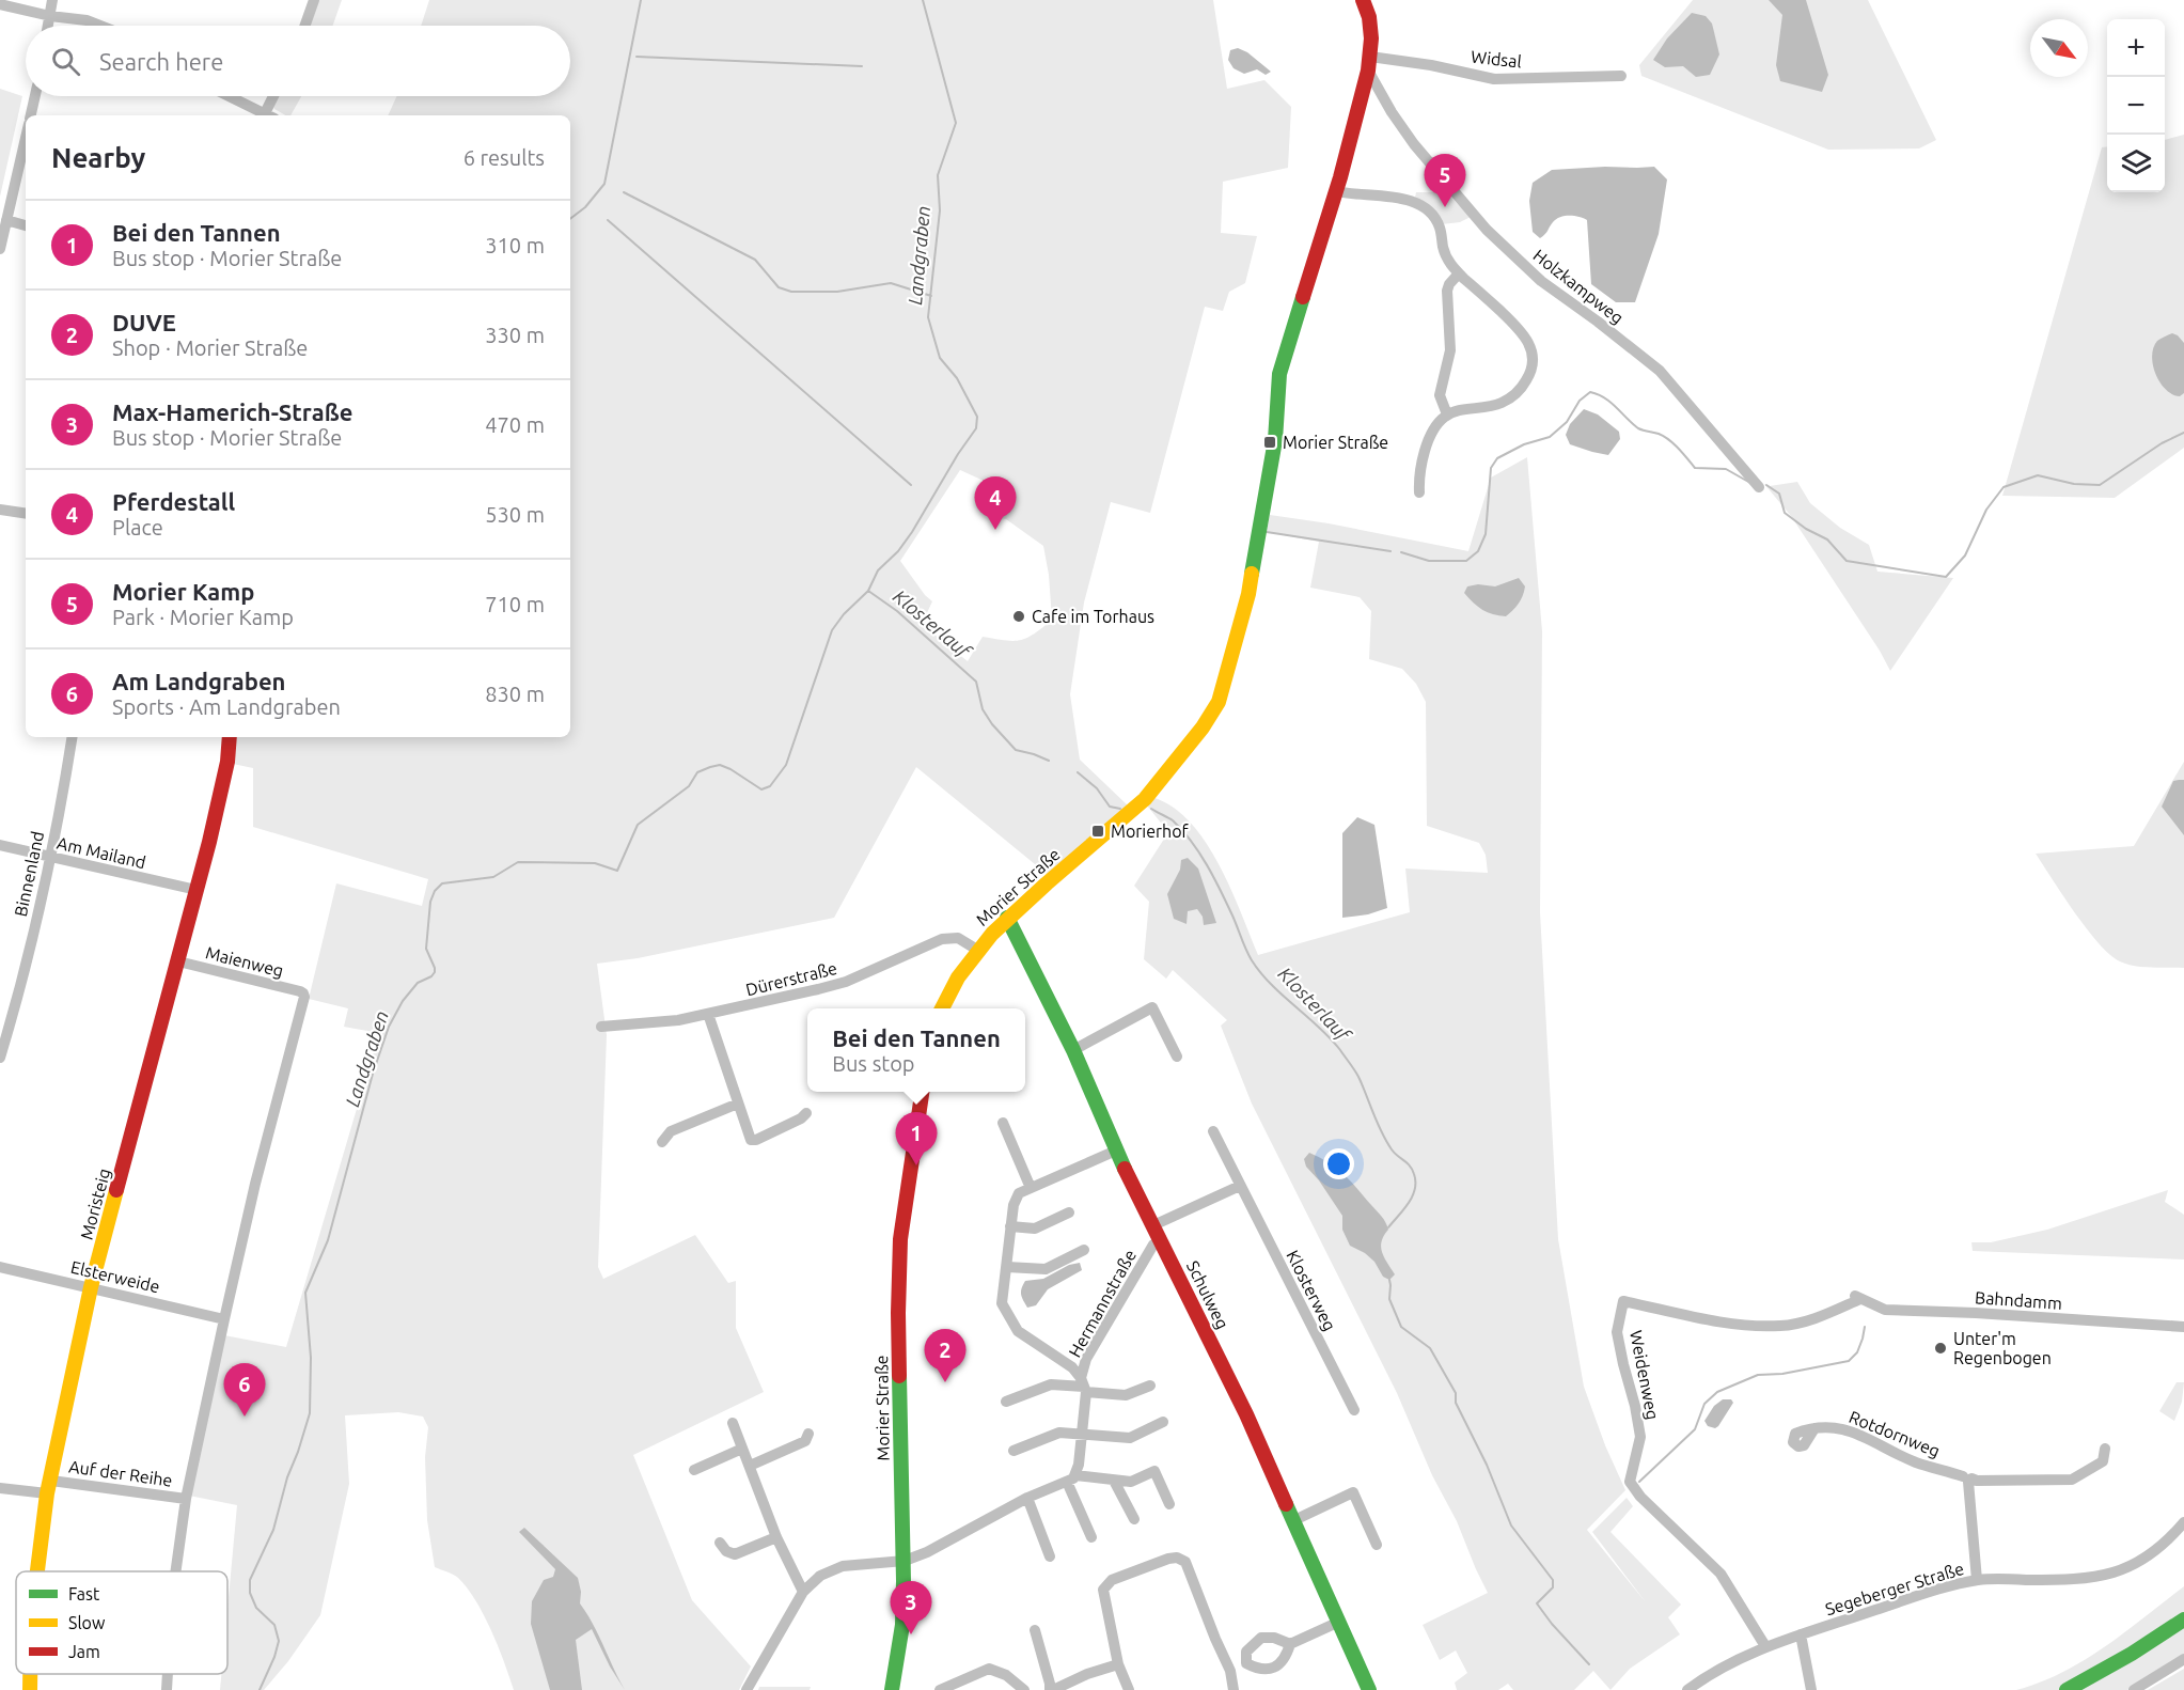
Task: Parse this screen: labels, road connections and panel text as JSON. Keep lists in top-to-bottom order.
{
  "streets": {
    "main road": ["Morier Straße", "Moristeig", "Schulweg"],
    "street": [
      "Widsal",
      "Holzkampweg",
      "Am Mailand",
      "Binnenland",
      "Maienweg",
      "Dürerstraße",
      "Elsterweide",
      "Klosterweg",
      "Bahndamm",
      "Hermannstraße",
      "Weidenweg",
      "Rotdornweg",
      "Auf der Reihe",
      "Segeberger Straße"
    ]
  },
  "crossings": [
    ["Widsal", "Holzkampweg"],
    ["Widsal", "Morier Straße"],
    ["Holzkampweg", "Morier Straße"],
    ["Am Mailand", "Binnenland"],
    ["Am Mailand", "Moristeig"],
    ["Morier Straße", "Dürerstraße"],
    ["Morier Straße", "Schulweg"],
    ["Maienweg", "Moristeig"],
    ["Maienweg", "Elsterweide"],
    ["Moristeig", "Elsterweide"],
    ["Moristeig", "Auf der Reihe"],
    ["Bahndamm", "Weidenweg"],
    ["Weidenweg", "Segeberger Straße"]
  ],
  "water": ["Landgraben", "Klosterlauf"],
  "places": {
    "transit": ["Morier Straße", "Morierhof"],
    "other": ["Cafe im Torhaus", "Unter'm Regenbogen"]
  },
  "legend": ["Fast", "Slow", "Jam"],
  "north": "bottom right",
  "page": {
    "map_buttons": ["+", "−"],
    "search": "Search here",
    "heading": ["Nearby", "6 results"],
    "pins": [
      "5",
      "4",
      "1",
      "2",
      "6",
      "3"
    ],
    "list": [
      {
        "mark": "1",
        "name": "Bei den Tannen",
        "note": "Bus stop · Morier Straße",
        "value": "310 m"
      },
      {
        "mark": "2",
        "name": "DUVE",
        "note": "Shop · Morier Straße",
        "value": "330 m"
      },
      {
        "mark": "3",
        "name": "Max-Hamerich-Straße",
        "note": "Bus stop · Morier Straße",
        "value": "470 m"
      },
      {
        "mark": "4",
        "name": "Pferdestall",
        "note": "Place",
        "value": "530 m"
      },
      {
        "mark": "5",
        "name": "Morier Kamp",
        "note": "Park · Morier Kamp",
        "value": "710 m"
      },
      {
        "mark": "6",
        "name": "Am Landgraben",
        "note": "Sports · Am Landgraben",
        "value": "830 m"
      }
    ],
    "popup": ["Bei den Tannen", "Bus stop"]
  }
}
